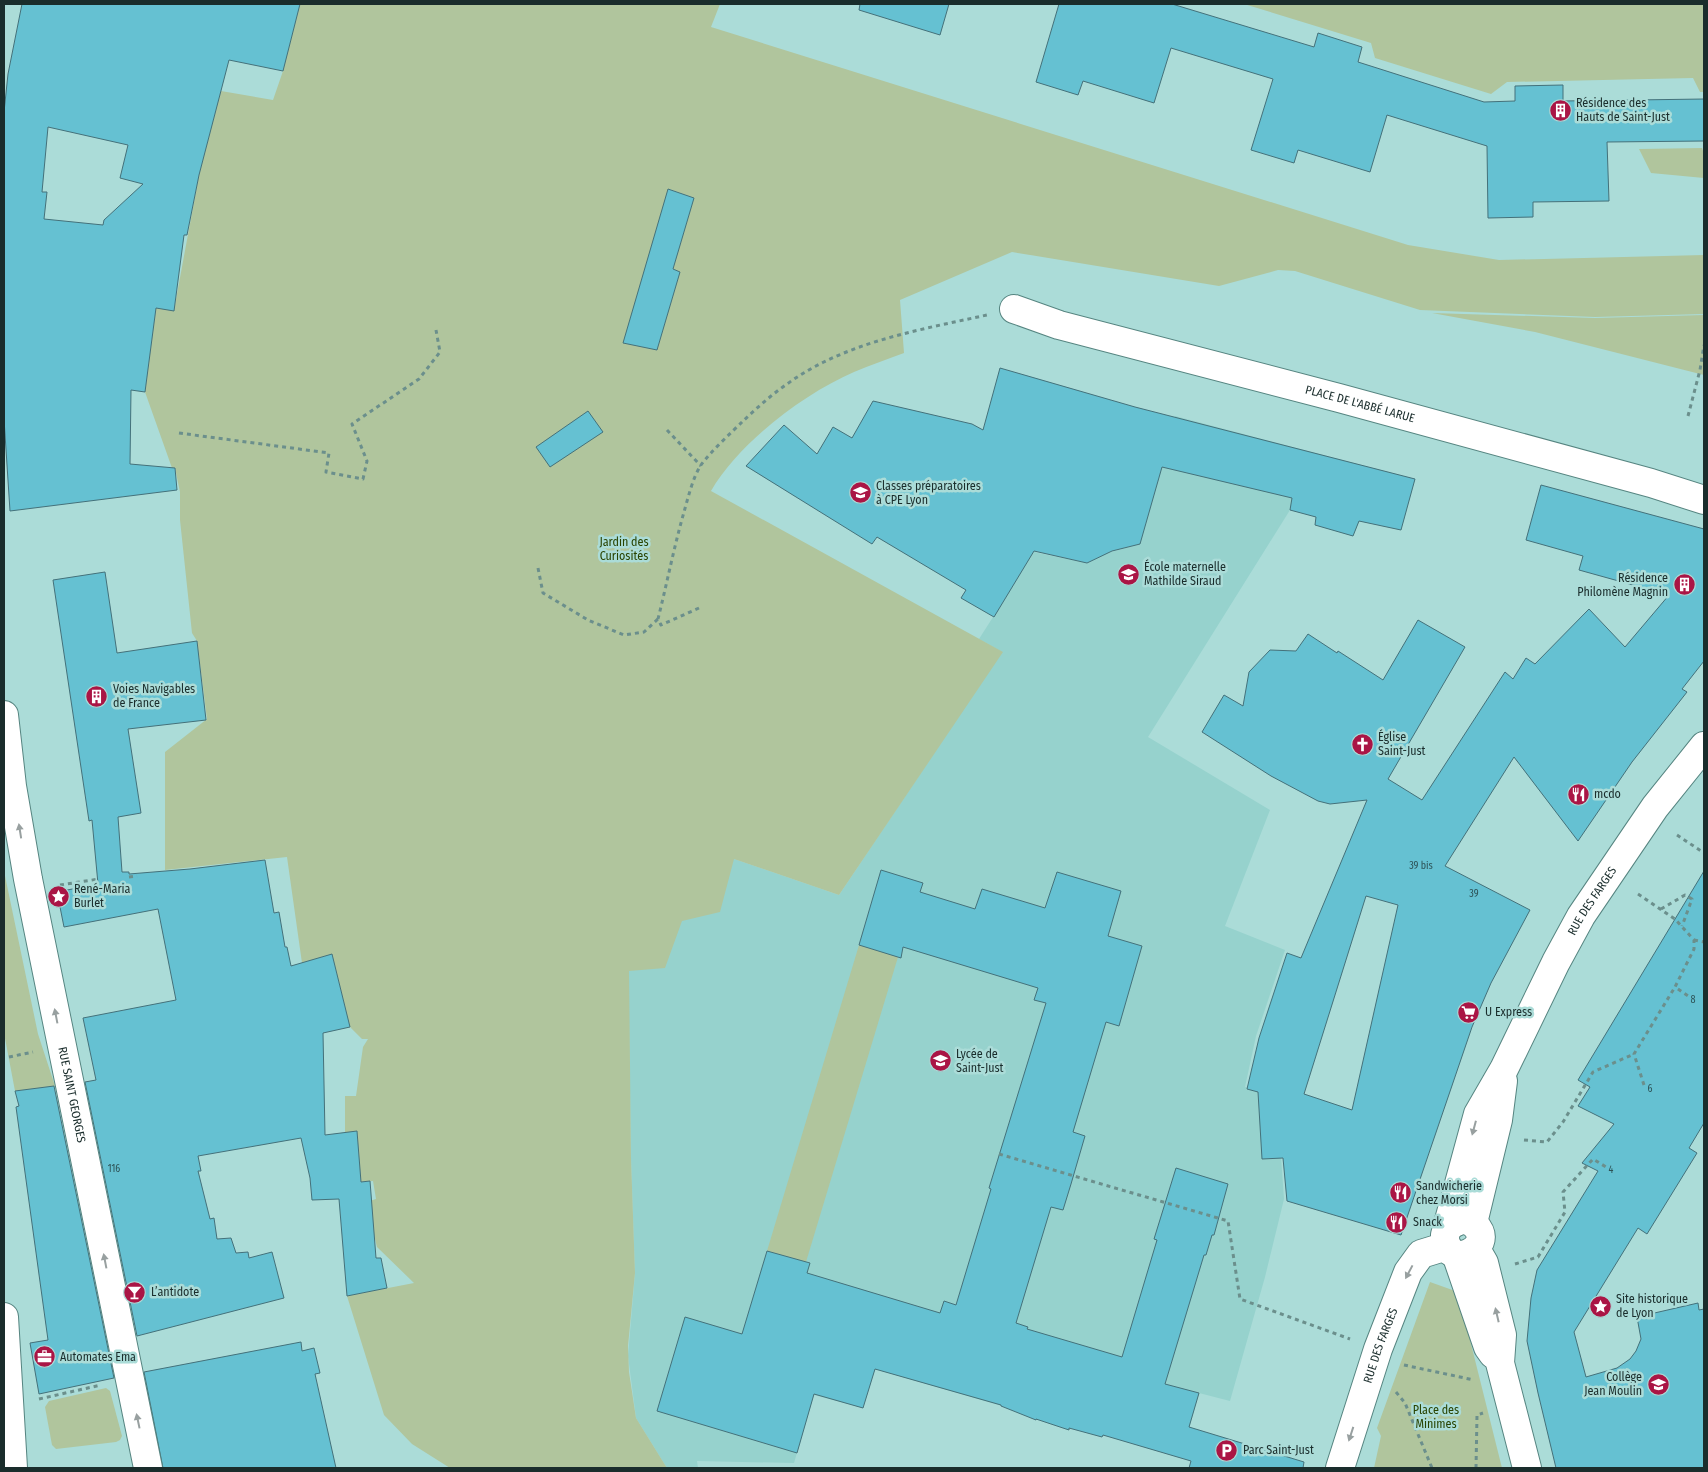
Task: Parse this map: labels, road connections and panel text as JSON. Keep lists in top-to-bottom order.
{
  "streets": {
    "street": ["PLACE DE L'ABBÉ LARUE", "RUE DES FARGES", "RUE SAINT GEORGES"]
  },
  "one_way": ["RUE SAINT GEORGES"],
  "parks": ["Jardin des Curiosités", "Place des Minimes"],
  "places": {
    "building": ["Résidence des Hauts de Saint-Just", "Résidence Philomène Magnin", "Voies Navigables de France"],
    "school or university": [
      "Classes préparatoires à CPE Lyon",
      "École maternelle Mathilde Siraud",
      "Lycée de Saint-Just",
      "Collège Jean Moulin"
    ],
    "church": ["Église Saint-Just"],
    "restaurant": ["mcdo", "Sandwicherie chez Morsi", "Snack"],
    "place": ["René-Maria Burlet", "Site historique de Lyon"],
    "supermarket": ["U Express"],
    "bar": ["L’antidote"],
    "office": ["Automates Ema"],
    "parking": ["Parc Saint-Just"]
  },
  "house_numbers": [
    "39 bis",
    "39",
    "8",
    "6",
    "116",
    "4"
  ]
}
